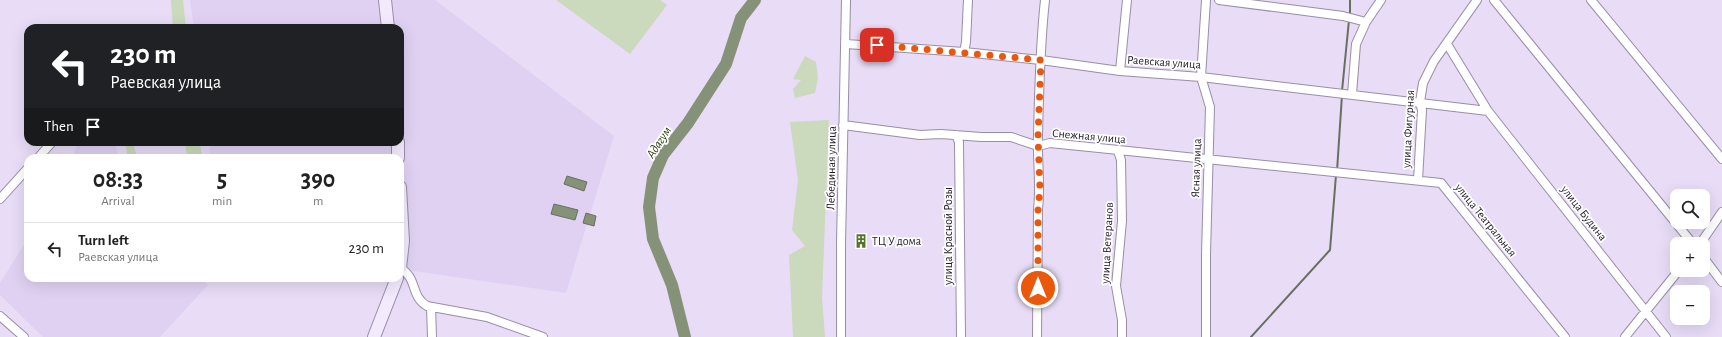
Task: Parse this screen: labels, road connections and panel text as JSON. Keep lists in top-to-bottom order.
{
  "streets": {
    "street": [
      "Раевская улица",
      "улица Фигурная",
      "Снежная улица",
      "Лебединая улица",
      "Ясная улица",
      "улица Будина",
      "улица Театральная",
      "улица Красной Розы",
      "улица Ветеранов"
    ]
  },
  "crossings": [
    ["Раевская улица", "улица Фигурная"],
    ["Раевская улица", "Лебединая улица"],
    ["Раевская улица", "Ясная улица"],
    ["Раевская улица", "улица Будина"],
    ["улица Фигурная", "улица Будина"],
    ["улица Фигурная", "улица Театральная"],
    ["Снежная улица", "Лебединая улица"],
    ["Снежная улица", "Ясная улица"],
    ["Снежная улица", "улица Театральная"],
    ["Снежная улица", "улица Красной Розы"],
    ["Снежная улица", "улица Ветеранов"]
  ],
  "water": ["Адагум"],
  "places": {
    "building": ["ТЦ У дома"]
  },
  "page": {
    "turn": ["230 m", "Раевская улица"],
    "then": "Then",
    "eta": [
      "08:33",
      "Arrival",
      "5",
      "min",
      "390",
      "m"
    ],
    "map_buttons": ["+", "−"],
    "list": [
      {
        "name": "Turn left",
        "note": "Раевская улица",
        "value": "230 m"
      }
    ]
  }
}
